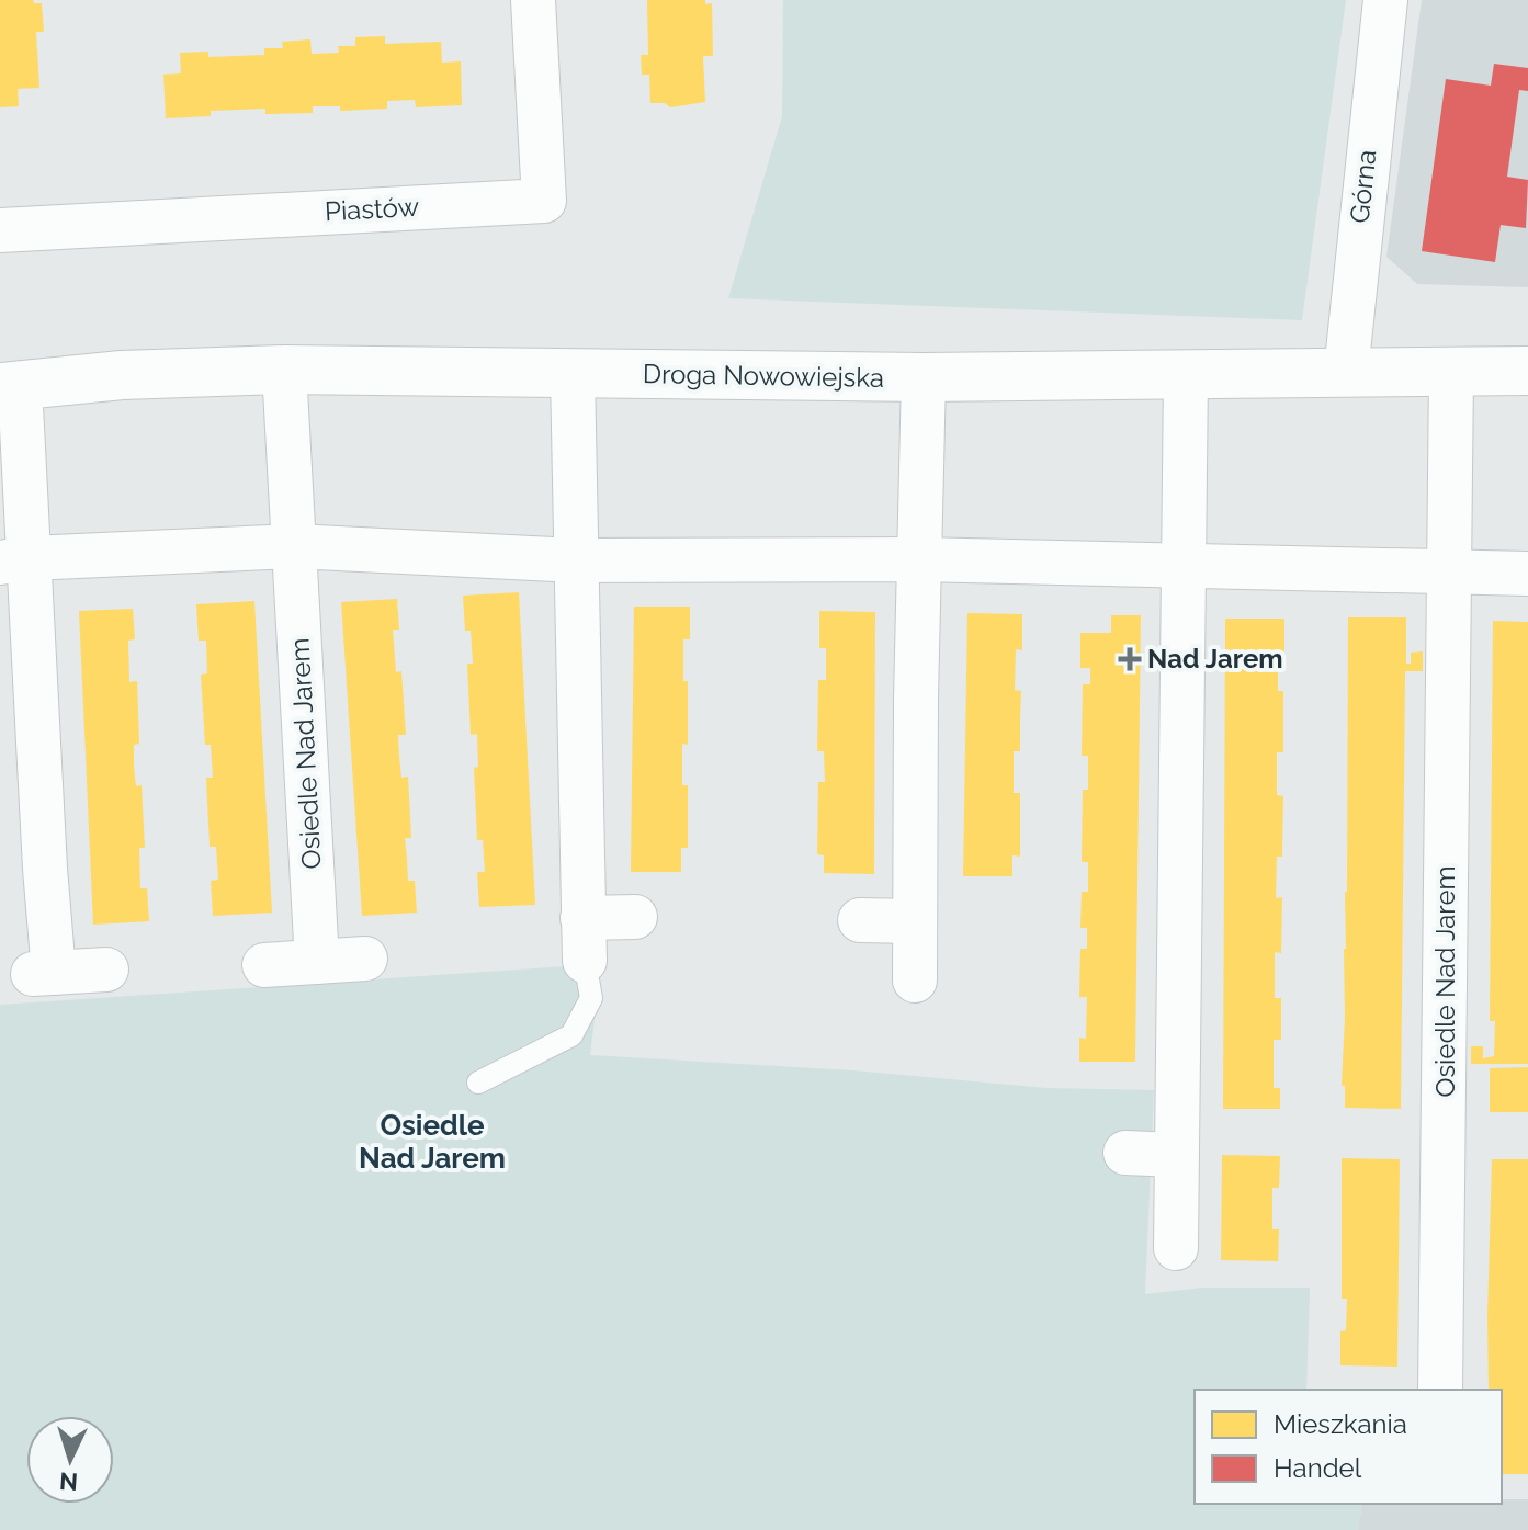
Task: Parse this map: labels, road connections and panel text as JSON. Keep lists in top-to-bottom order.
{
  "streets": {
    "street": [
      "Górna",
      "Piastów",
      "Droga Nowowiejska",
      "Osiedle Nad Jarem"
    ]
  },
  "crossings": [
    ["Górna", "Droga Nowowiejska"],
    ["Droga Nowowiejska", "Osiedle Nad Jarem"]
  ],
  "districts": ["Osiedle Nad Jarem"],
  "places": {
    "health": ["Nad Jarem"]
  },
  "legend": ["Mieszkania", "Handel"],
  "north": "bottom"
}
